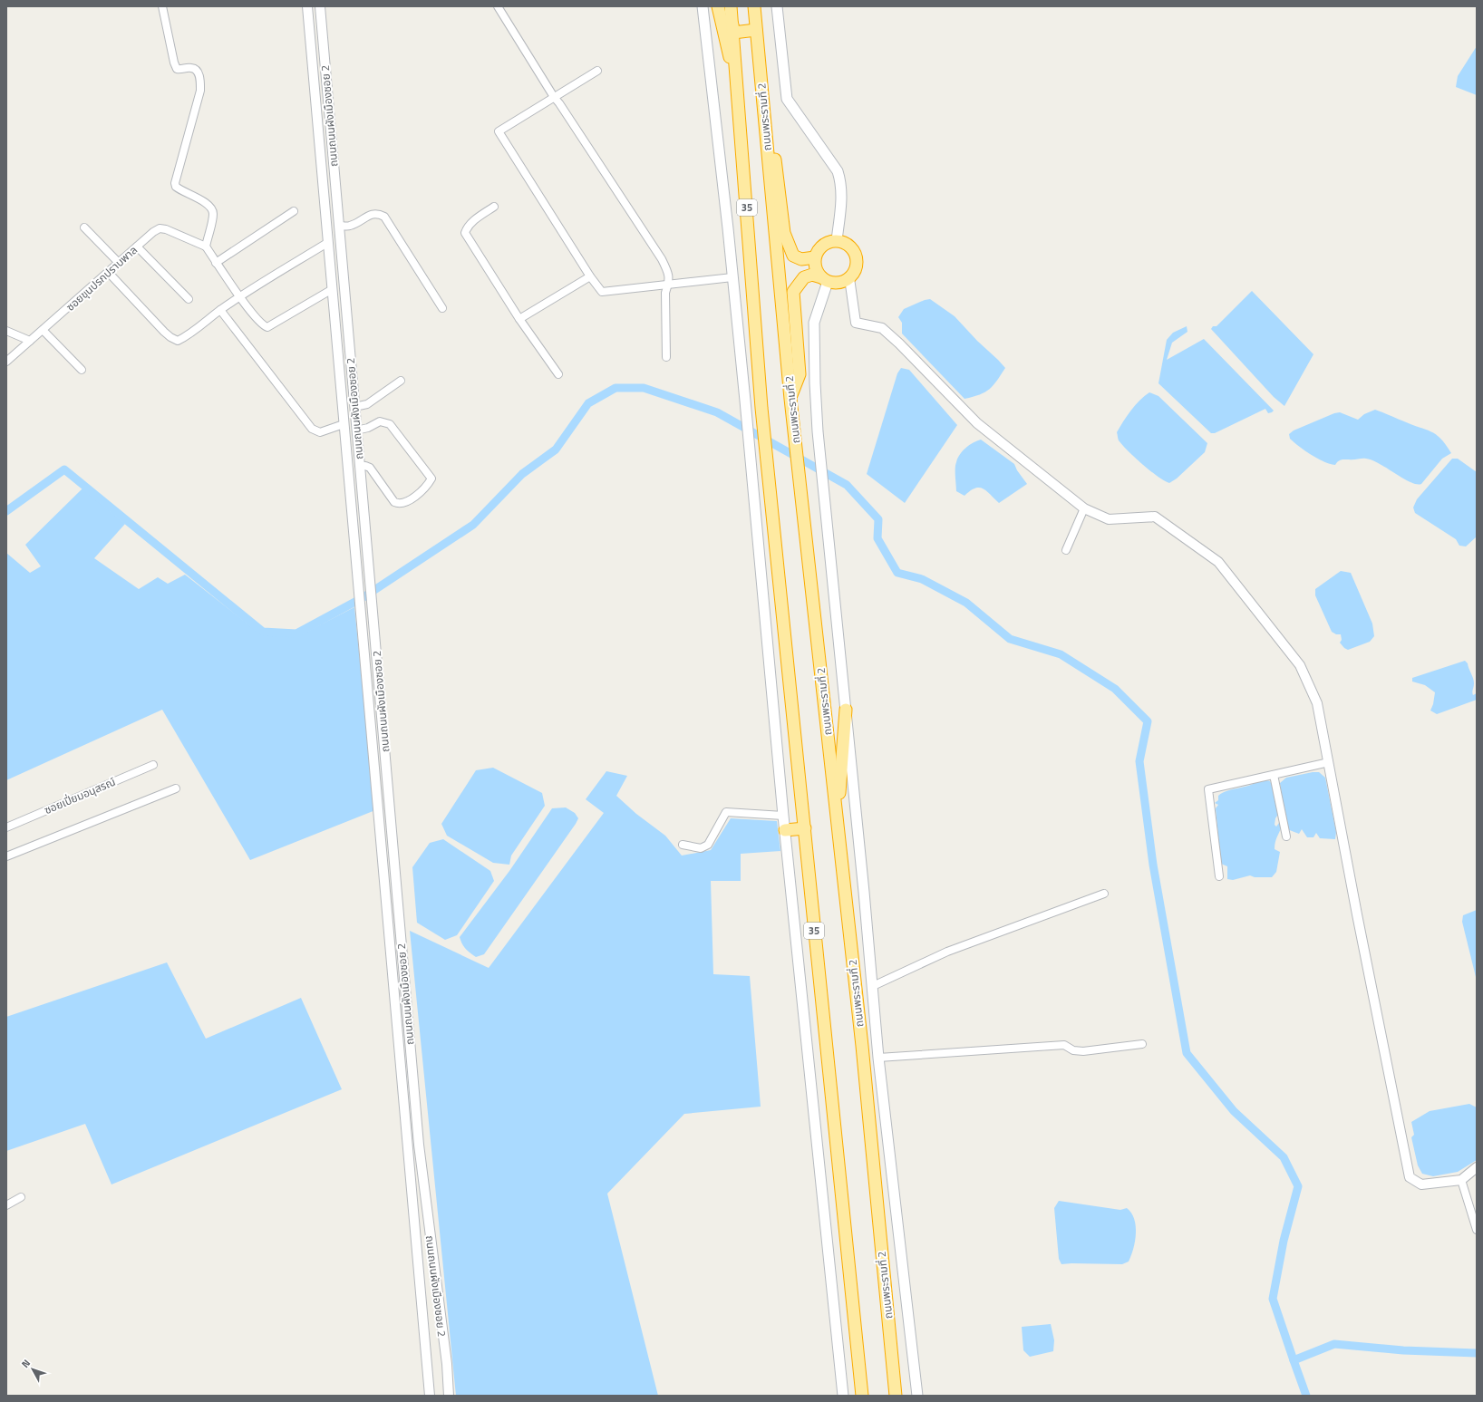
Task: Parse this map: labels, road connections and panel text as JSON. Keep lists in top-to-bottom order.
{
  "streets": {
    "highway": ["ถนนพระรามที่ 2", "35"],
    "street": ["ถนนถนนผังเมืองซอย 2", "ซอยขุนปรกปราบพาล", "ซอยเปี่ยมอนุสรณ์"]
  },
  "north": "top left"
}
